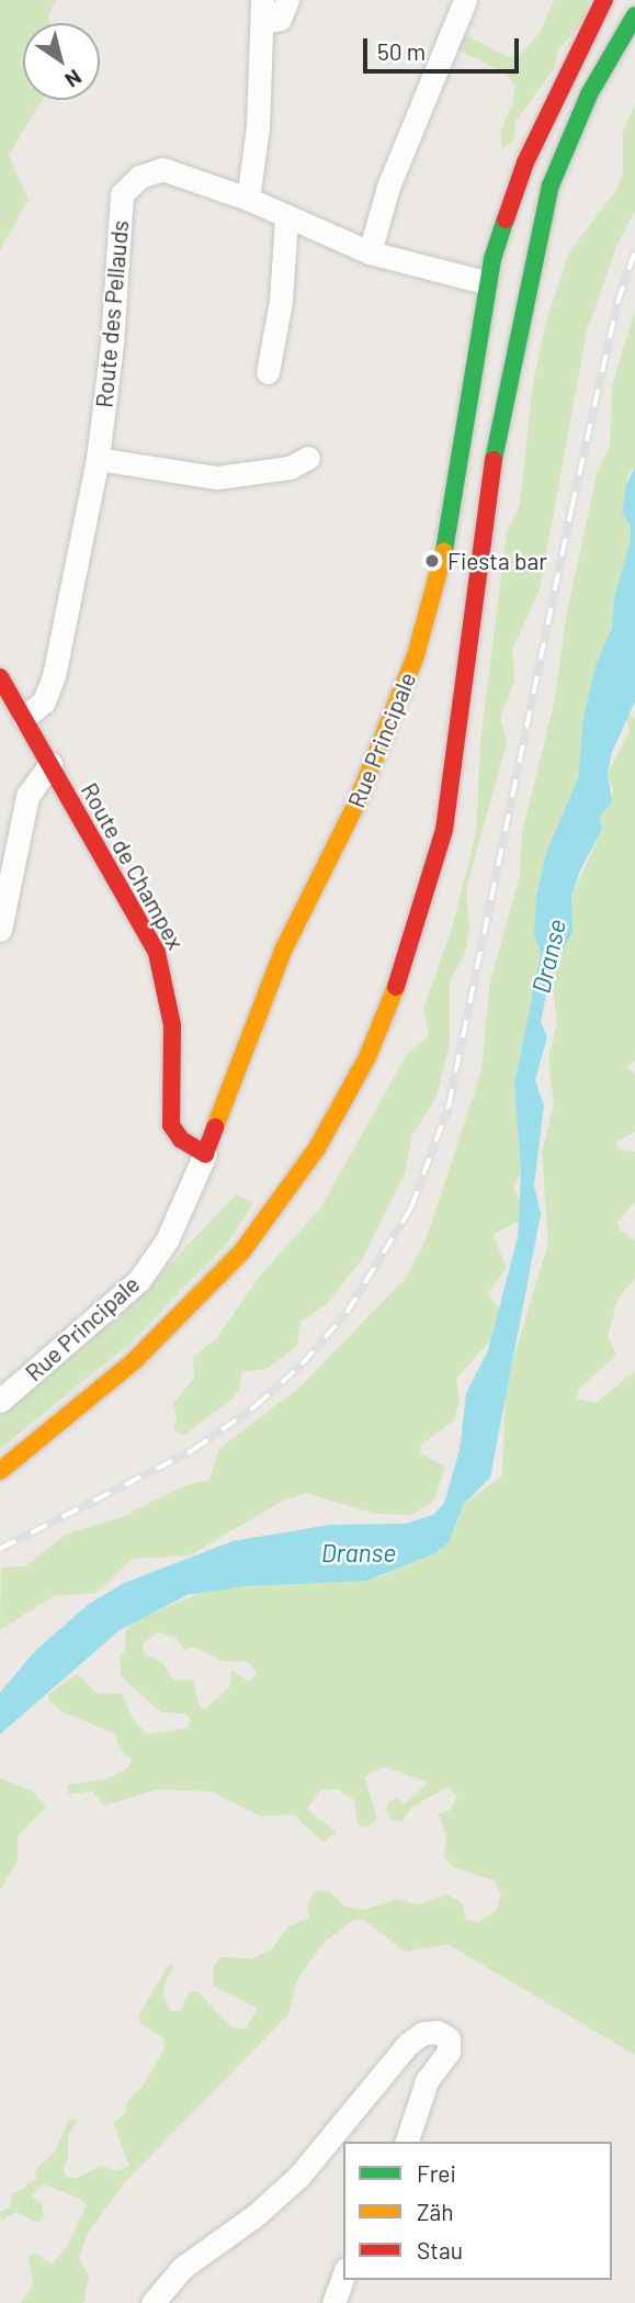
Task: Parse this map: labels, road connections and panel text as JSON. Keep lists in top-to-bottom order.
{
  "streets": {
    "street": ["Route des Pellauds", "Rue Principale", "Route de Champex"]
  },
  "crossings": [
    ["Route des Pellauds", "Rue Principale"],
    ["Route des Pellauds", "Route de Champex"],
    ["Rue Principale", "Route de Champex"]
  ],
  "water": ["Dranse"],
  "places": ["Fiesta bar"],
  "legend": ["Frei", "Zäh", "Stau"],
  "scale_bar": "50 m",
  "north": "bottom right"
}
